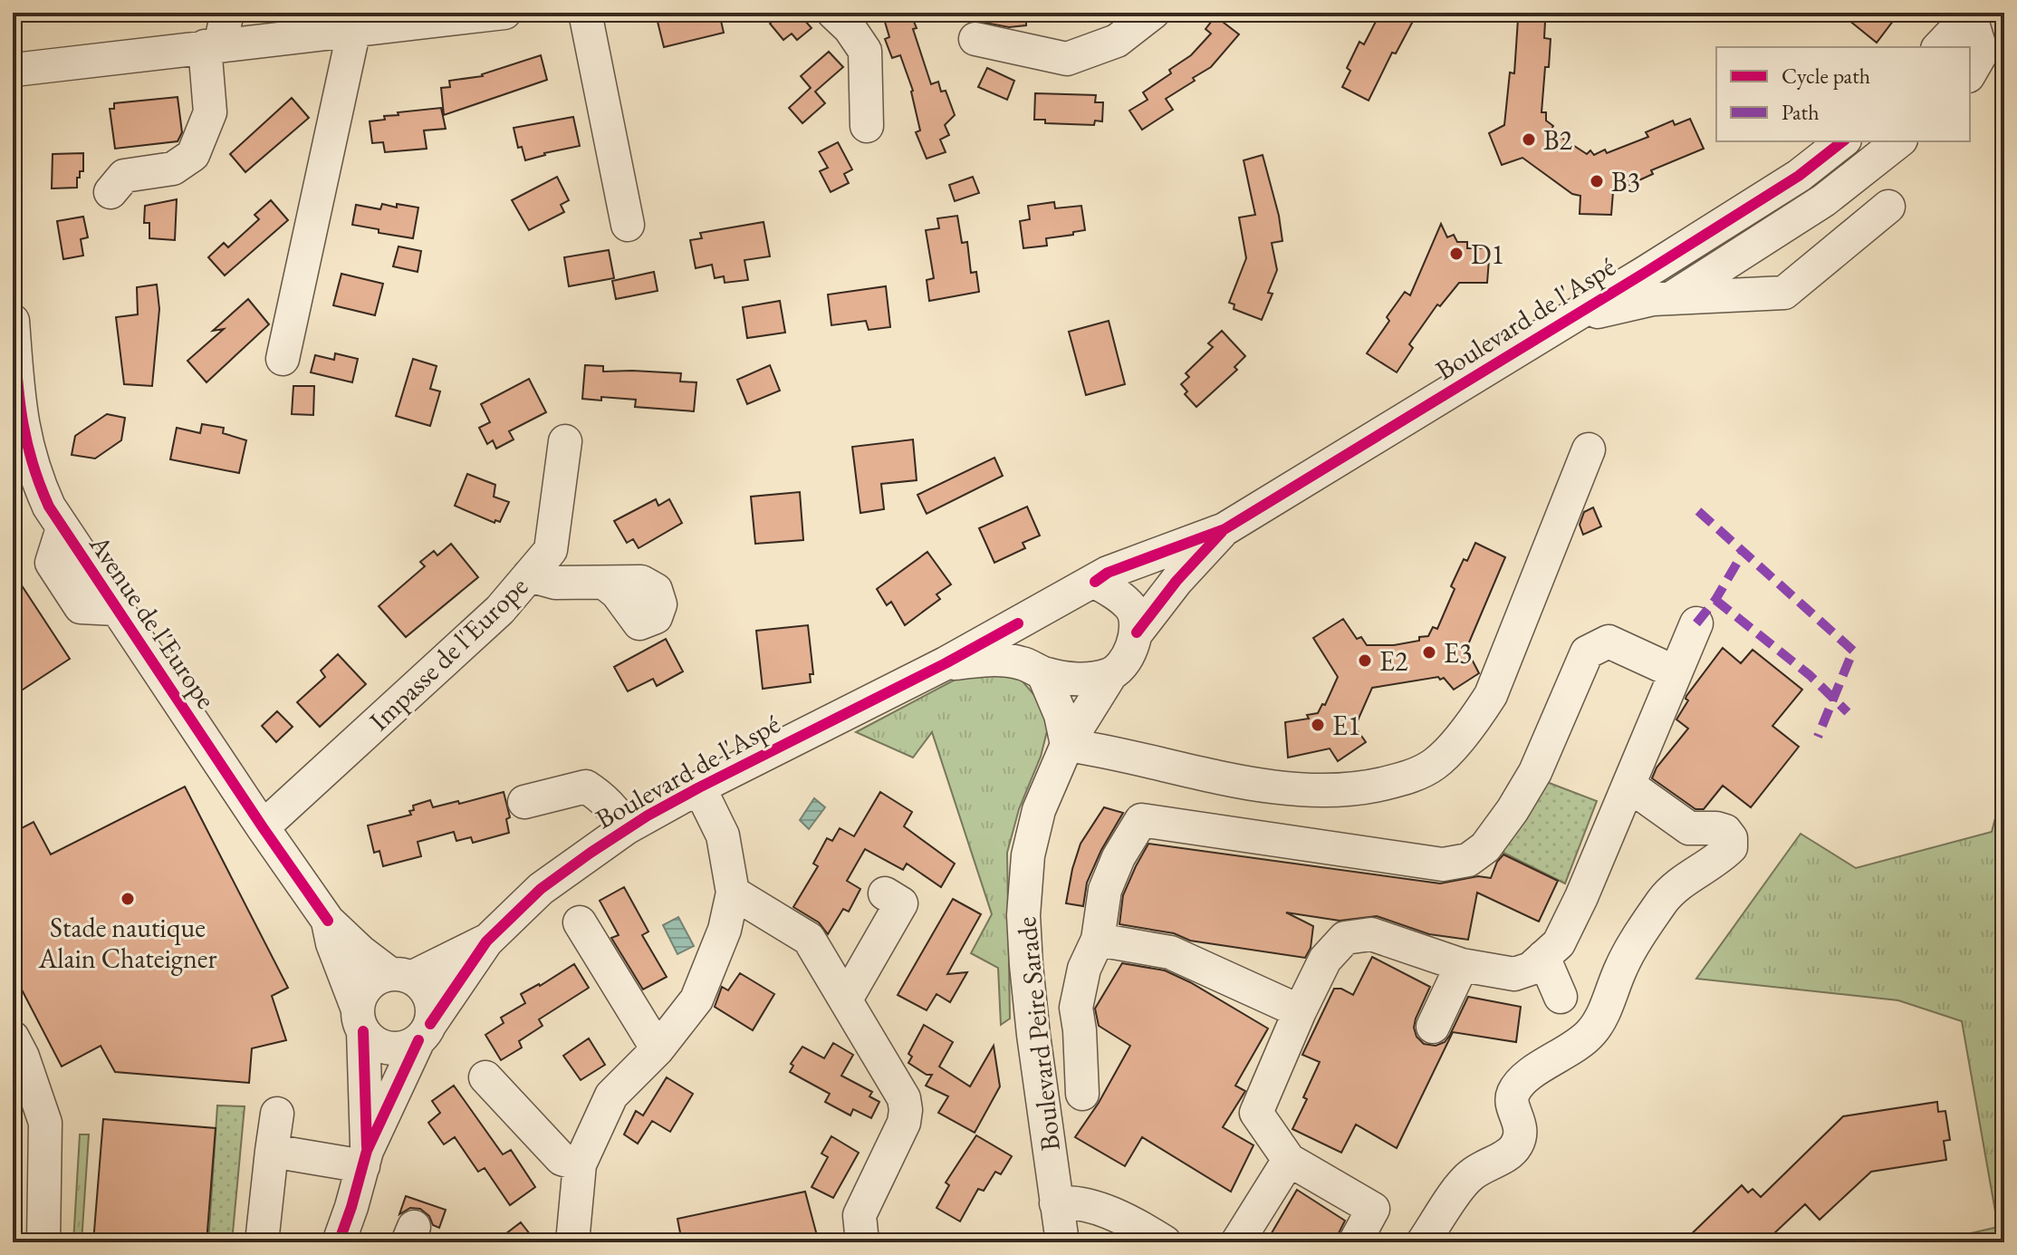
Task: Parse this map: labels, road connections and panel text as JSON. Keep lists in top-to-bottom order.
{
  "streets": {
    "street": [
      "Boulevard de l'Aspé",
      "Avenue de l'Europe",
      "Impasse de l'Europe",
      "Boulevard Peire Sarade"
    ]
  },
  "crossings": [
    ["Boulevard de l'Aspé", "Avenue de l'Europe"],
    ["Boulevard de l'Aspé", "Boulevard Peire Sarade"],
    ["Avenue de l'Europe", "Impasse de l'Europe"]
  ],
  "places": [
    "B2",
    "B3",
    "D1",
    "E3",
    "E2",
    "E1",
    "Stade nautique Alain Chateigner"
  ],
  "legend": ["Cycle path", "Path"]
}
